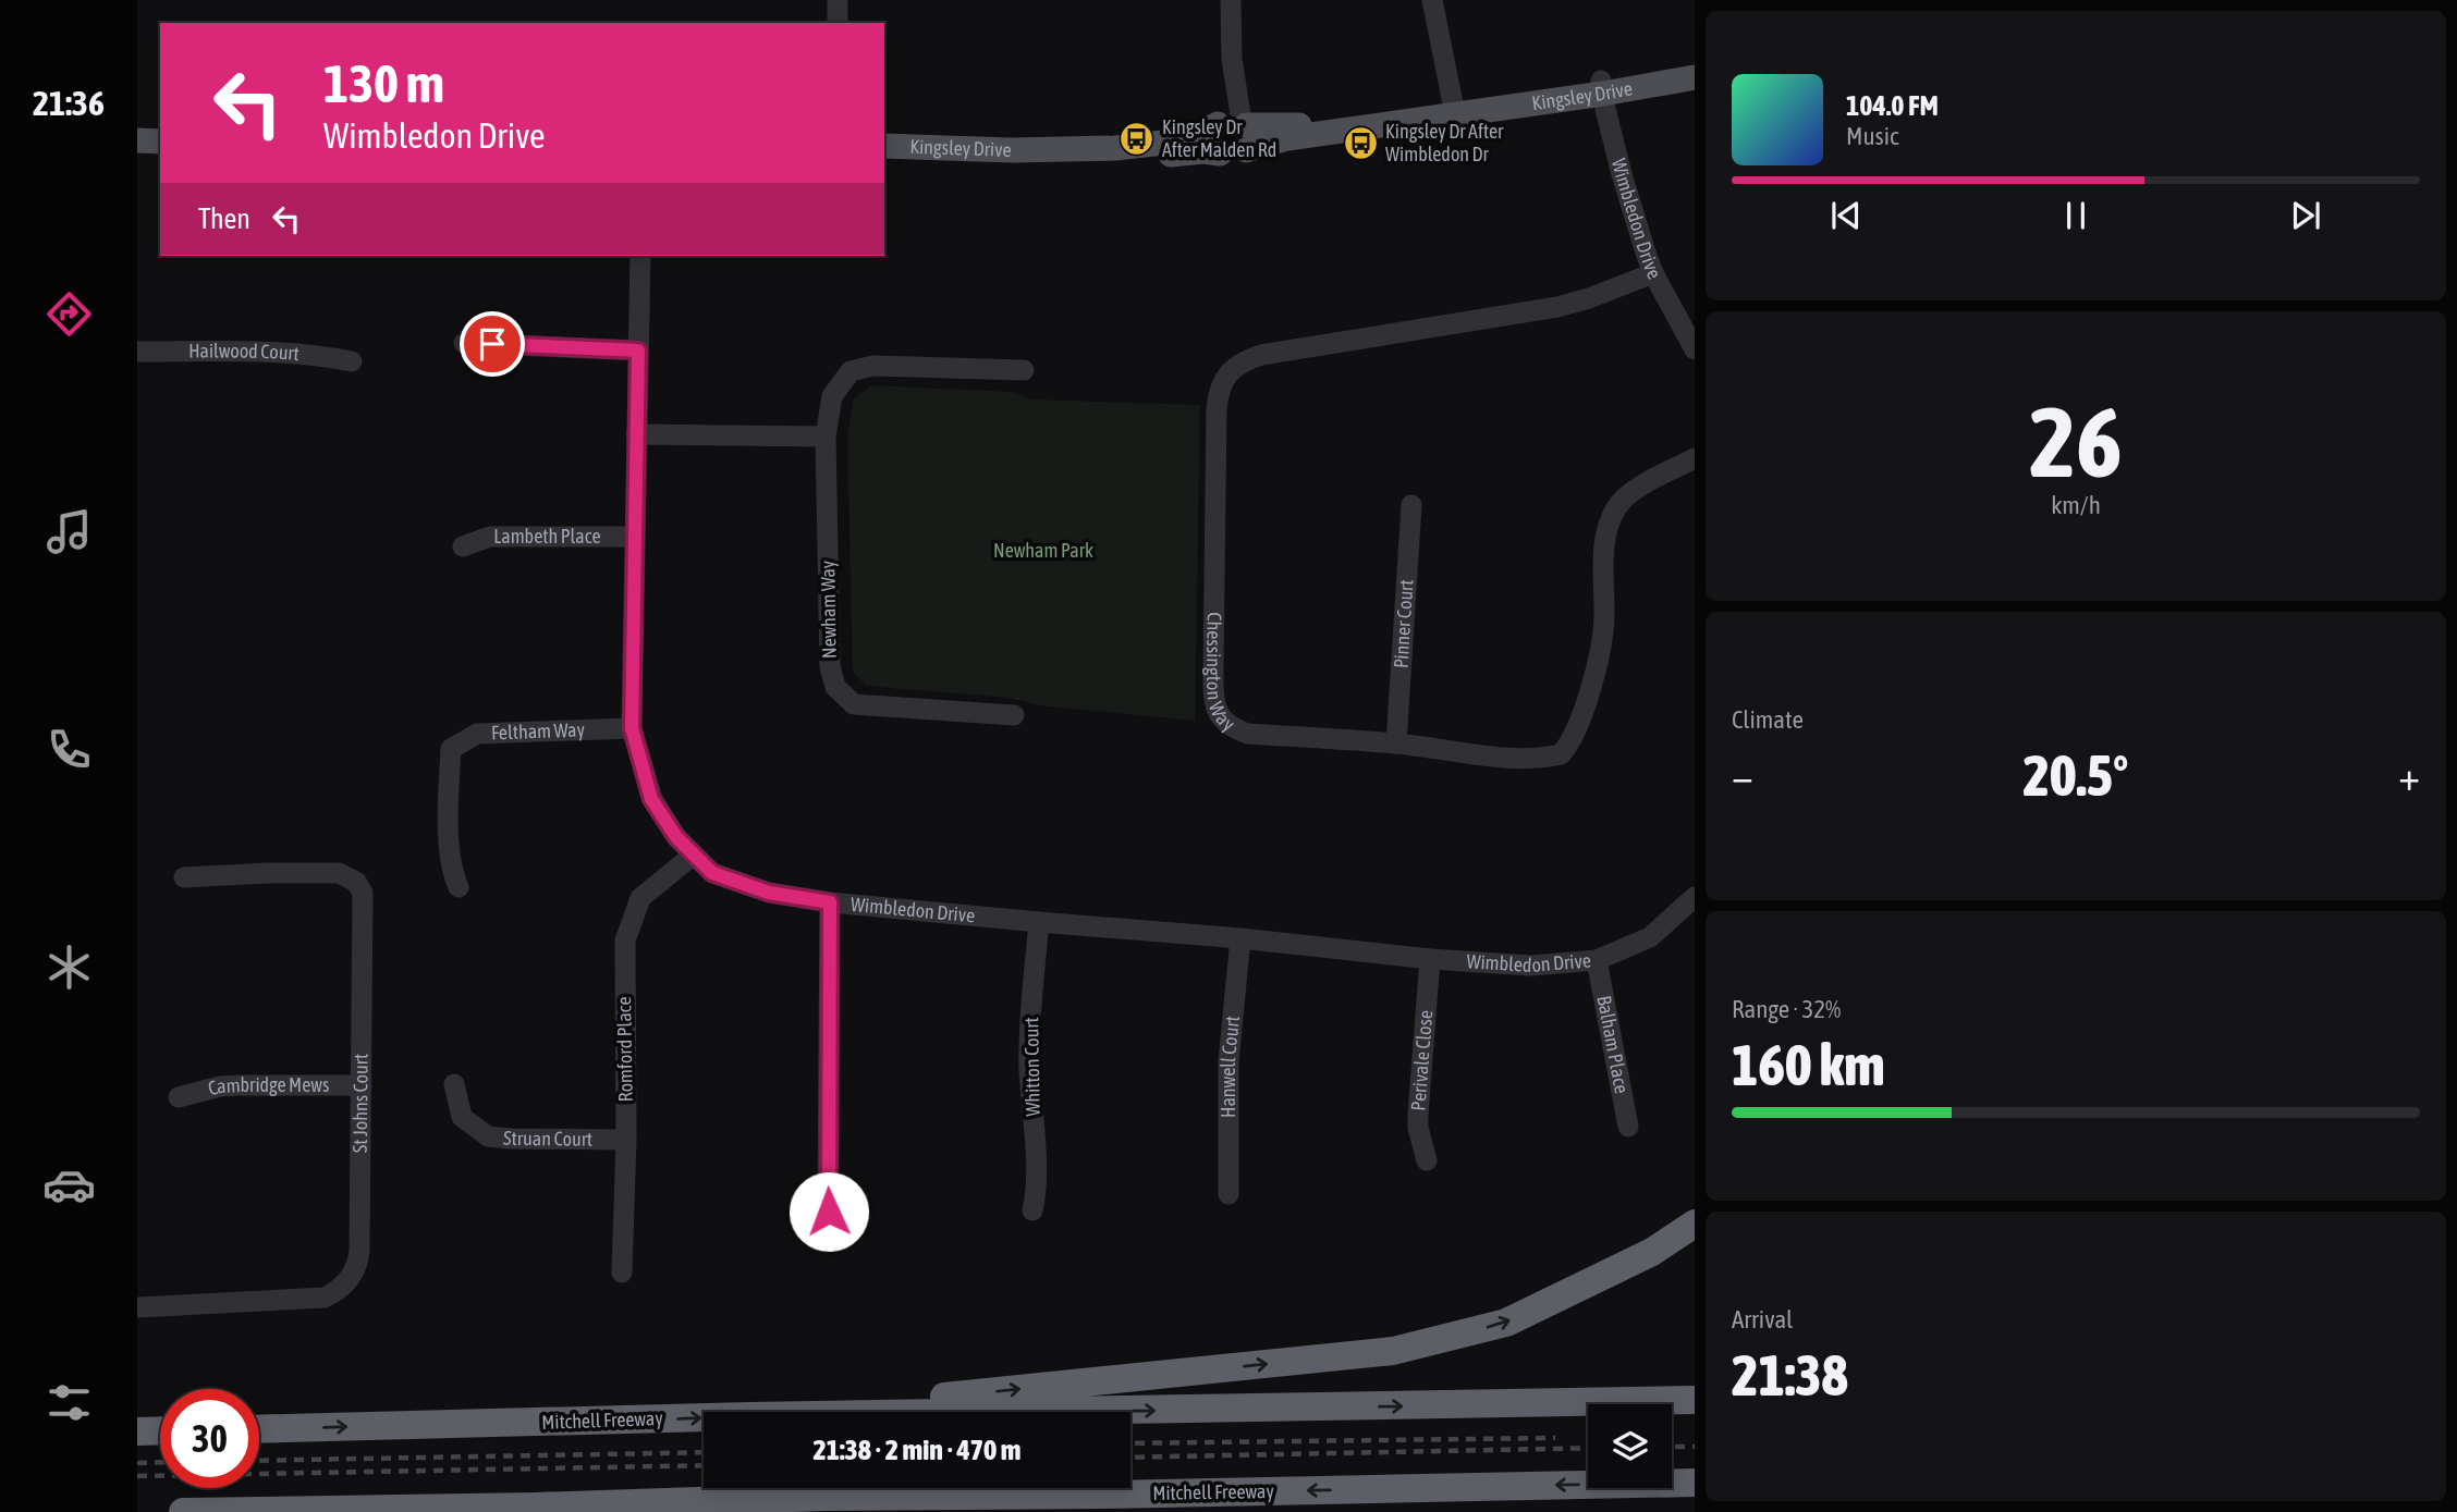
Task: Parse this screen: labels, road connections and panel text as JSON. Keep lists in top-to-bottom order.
{
  "streets": {
    "highway": ["Mitchell Freeway"],
    "main road": ["Kingsley Drive"],
    "street": [
      "Wimbledon Drive",
      "Hailwood Court",
      "Lambeth Place",
      "Newham Way",
      "Pinner Court",
      "Chessington Way",
      "Feltham Way",
      "Balham Place",
      "Romford Place",
      "Perivale Close",
      "Hanwell Court",
      "Whitton Court",
      "Cambridge Mews",
      "St Johns Court",
      "Struan Court"
    ]
  },
  "crossings": [
    ["Kingsley Drive", "Wimbledon Drive"],
    ["Wimbledon Drive", "Lambeth Place"],
    ["Wimbledon Drive", "Chessington Way"],
    ["Wimbledon Drive", "Feltham Way"],
    ["Wimbledon Drive", "Balham Place"],
    ["Wimbledon Drive", "Romford Place"],
    ["Wimbledon Drive", "Perivale Close"],
    ["Wimbledon Drive", "Hanwell Court"],
    ["Wimbledon Drive", "Whitton Court"],
    ["Pinner Court", "Chessington Way"],
    ["Romford Place", "Struan Court"],
    ["Cambridge Mews", "St Johns Court"]
  ],
  "parks": ["Newham Park"],
  "places": {
    "bus stop": ["Kingsley Dr After Malden Rd", "Kingsley Dr After Wimbledon Dr"]
  },
  "page": {
    "tabs": "21:36",
    "turn": ["130 m", "Wimbledon Drive"],
    "song": ["104.0 FM", "Music"],
    "then": "Then",
    "tile": [
      ["26", "km/h"],
      "Climate",
      ["Range · 32%", "160 km"],
      ["Arrival", "21:38"]
    ],
    "heat": ["−", "20.5°", "+"],
    "limit": "30",
    "trip": "21:38 · 2 min · 470 m"
  }
}
